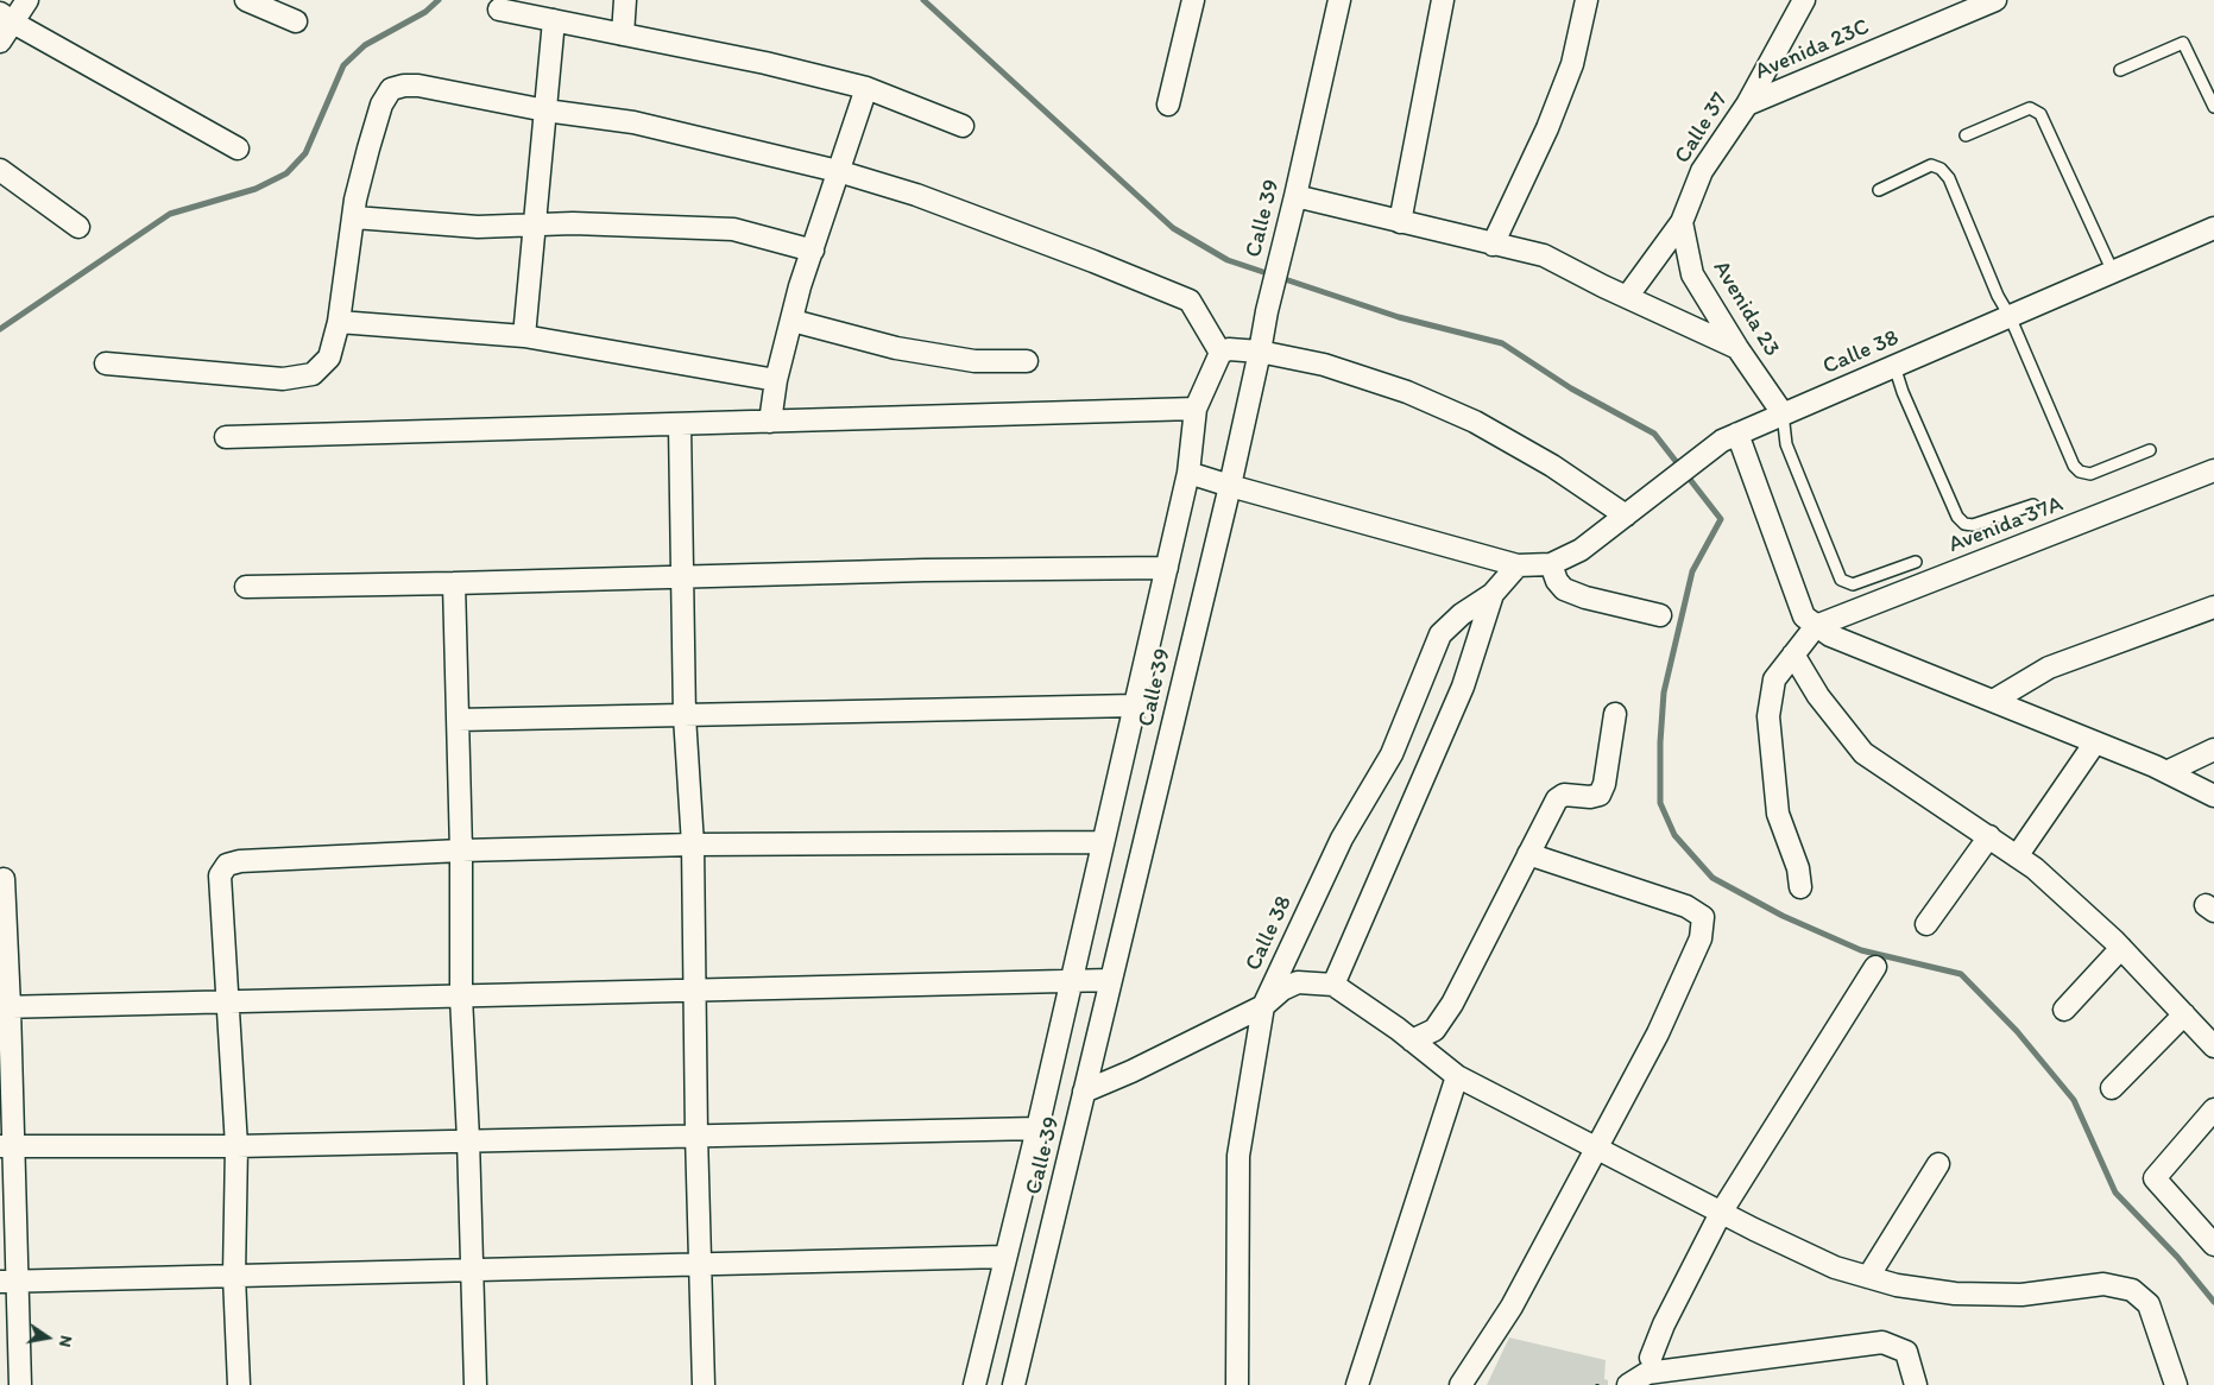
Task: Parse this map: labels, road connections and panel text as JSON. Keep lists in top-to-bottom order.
{
  "streets": {
    "street": [
      "Avenida 23C",
      "Calle 37",
      "Calle 39",
      "Avenida 23",
      "Calle 38",
      "Avenida 37A"
    ]
  },
  "crossings": [
    ["Avenida 23C", "Calle 37"],
    ["Calle 37", "Avenida 23"],
    ["Avenida 23", "Calle 38"]
  ],
  "north": "right"
}
